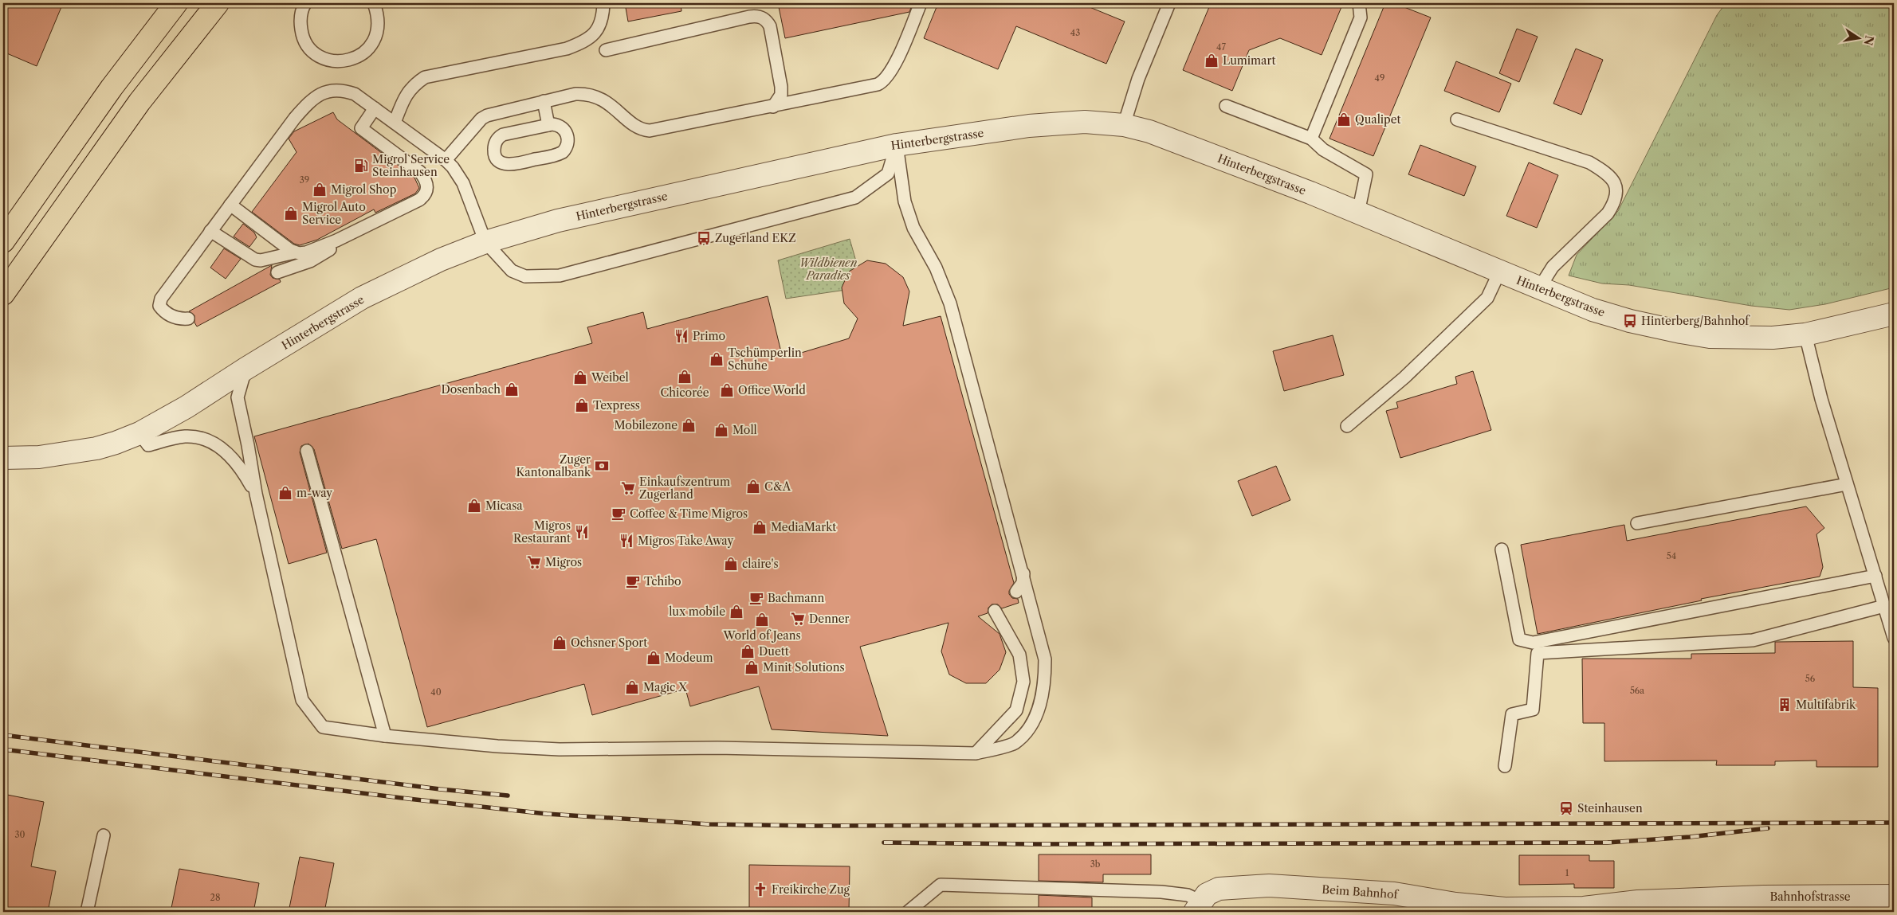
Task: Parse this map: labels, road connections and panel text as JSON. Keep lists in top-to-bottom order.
{
  "streets": {
    "street": ["Hinterbergstrasse", "Beim Bahnhof", "Bahnhofstrasse"]
  },
  "crossings": [
    ["Beim Bahnhof", "Bahnhofstrasse"]
  ],
  "parks": ["Wildbienen Paradies"],
  "places": {
    "shop": [
      "Lumimart",
      "Qualipet",
      "Migrol Shop",
      "Migrol Auto Service",
      "Tschümperlin Schuhe",
      "Chicorée",
      "Weibel",
      "Dosenbach",
      "Office World",
      "Texpress",
      "Mobilezone",
      "Moll",
      "C&A",
      "m-way",
      "Micasa",
      "MediaMarkt",
      "claire's",
      "lux mobile",
      "World of Jeans",
      "Ochsner Sport",
      "Duett",
      "Modeum",
      "Minit Solutions",
      "Magic X"
    ],
    "fuel station": ["Migrol Service Steinhausen"],
    "bus stop": ["Zugerland EKZ", "Hinterberg/Bahnhof"],
    "restaurant": ["Primo", "Migros Restaurant", "Migros Take Away"],
    "bank": ["Zuger Kantonalbank"],
    "supermarket": ["Einkaufszentrum Zugerland", "Migros", "Denner"],
    "cafe": ["Coffee & Time Migros", "Tchibo", "Bachmann"],
    "building": ["Multifabrik"],
    "station": ["Steinhausen"],
    "church": ["Freikirche Zug"]
  },
  "house_numbers": [
    "43",
    "47",
    "49",
    "39",
    "54",
    "56",
    "56a",
    "40",
    "30",
    "3b",
    "1",
    "28"
  ],
  "north": "right"
}
